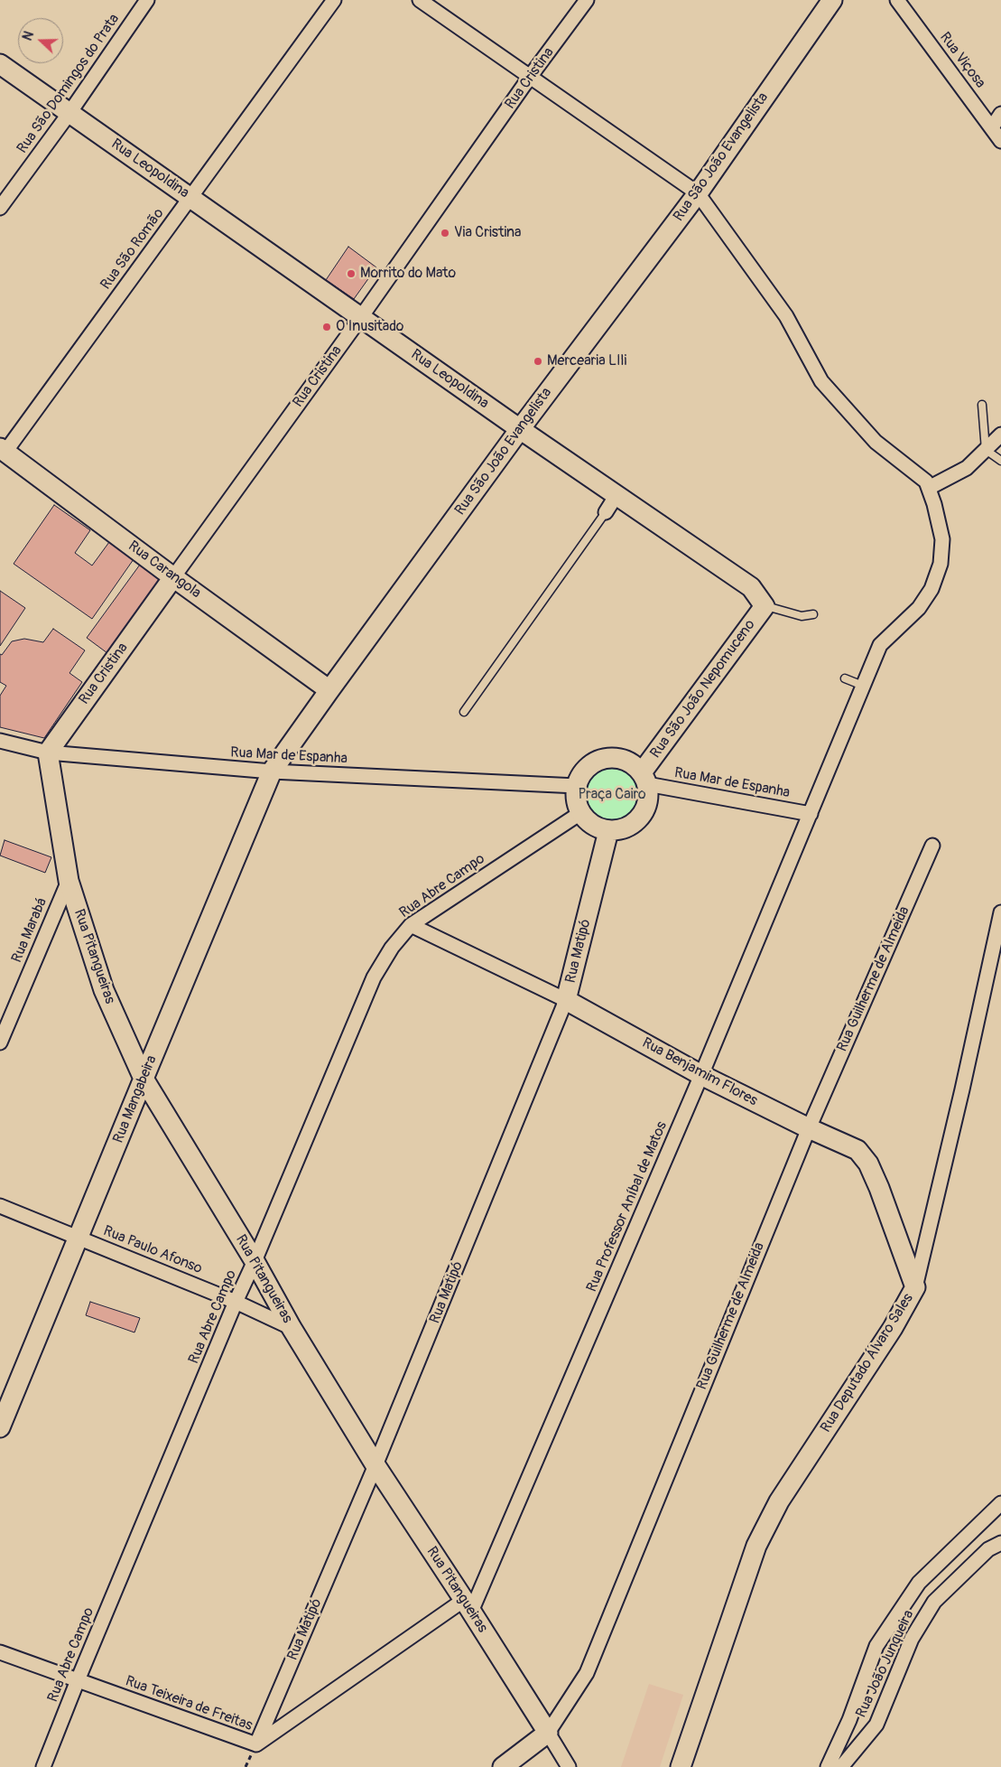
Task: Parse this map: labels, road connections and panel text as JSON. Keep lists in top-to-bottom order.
{
  "streets": {
    "street": [
      "Rua Viçosa",
      "Rua Cristina",
      "Rua São Domingos do Prata",
      "Rua São João Evangelista",
      "Rua Leopoldina",
      "Rua São Romão",
      "Rua Carangola",
      "Rua São João Nepomuceno",
      "Rua Mar de Espanha",
      "Rua Abre Campo",
      "Rua Marabá",
      "Rua Matipó",
      "Rua Pitangueiras",
      "Rua Guilherme de Almeida",
      "Rua Benjamim Flores",
      "Rua Mangabeira",
      "Rua Professor Aníbal de Matos",
      "Rua Paulo Afonso",
      "Rua Deputado Álvaro Sales",
      "Rua João Junqueira",
      "Rua Teixeira de Freitas"
    ]
  },
  "crossings": [
    ["Rua Cristina", "Rua Leopoldina"],
    ["Rua Cristina", "Rua Carangola"],
    ["Rua Cristina", "Rua Mar de Espanha"],
    ["Rua Cristina", "Rua Pitangueiras"],
    ["Rua São Domingos do Prata", "Rua Leopoldina"],
    ["Rua São João Evangelista", "Rua Leopoldina"],
    ["Rua São João Evangelista", "Rua Carangola"],
    ["Rua São João Evangelista", "Rua Mar de Espanha"],
    ["Rua São João Evangelista", "Rua Mangabeira"],
    ["Rua Leopoldina", "Rua São Romão"],
    ["Rua Leopoldina", "Rua São João Nepomuceno"],
    ["Rua São Romão", "Rua Carangola"],
    ["Rua São João Nepomuceno", "Rua Mar de Espanha"],
    ["Rua São João Nepomuceno", "Rua Abre Campo"],
    ["Rua São João Nepomuceno", "Rua Matipó"],
    ["Rua Mar de Espanha", "Rua Abre Campo"],
    ["Rua Mar de Espanha", "Rua Matipó"],
    ["Rua Mar de Espanha", "Rua Pitangueiras"],
    ["Rua Mar de Espanha", "Rua Mangabeira"],
    ["Rua Mar de Espanha", "Rua Professor Aníbal de Matos"],
    ["Rua Abre Campo", "Rua Matipó"],
    ["Rua Abre Campo", "Rua Pitangueiras"],
    ["Rua Abre Campo", "Rua Benjamim Flores"],
    ["Rua Abre Campo", "Rua Paulo Afonso"],
    ["Rua Abre Campo", "Rua Teixeira de Freitas"],
    ["Rua Marabá", "Rua Pitangueiras"],
    ["Rua Matipó", "Rua Pitangueiras"],
    ["Rua Matipó", "Rua Benjamim Flores"],
    ["Rua Matipó", "Rua Teixeira de Freitas"],
    ["Rua Pitangueiras", "Rua Guilherme de Almeida"],
    ["Rua Pitangueiras", "Rua Mangabeira"],
    ["Rua Pitangueiras", "Rua Professor Aníbal de Matos"],
    ["Rua Pitangueiras", "Rua Paulo Afonso"],
    ["Rua Pitangueiras", "Rua Teixeira de Freitas"],
    ["Rua Guilherme de Almeida", "Rua Benjamim Flores"],
    ["Rua Benjamim Flores", "Rua Professor Aníbal de Matos"],
    ["Rua Benjamim Flores", "Rua Deputado Álvaro Sales"],
    ["Rua Mangabeira", "Rua Paulo Afonso"],
    ["Rua Professor Aníbal de Matos", "Rua Teixeira de Freitas"]
  ],
  "parks": ["Praça Cairo"],
  "places": [
    "Via Cristina",
    "Morrito do Mato",
    "O Inusitado",
    "Mercearia LIli"
  ],
  "north": "left"
}
